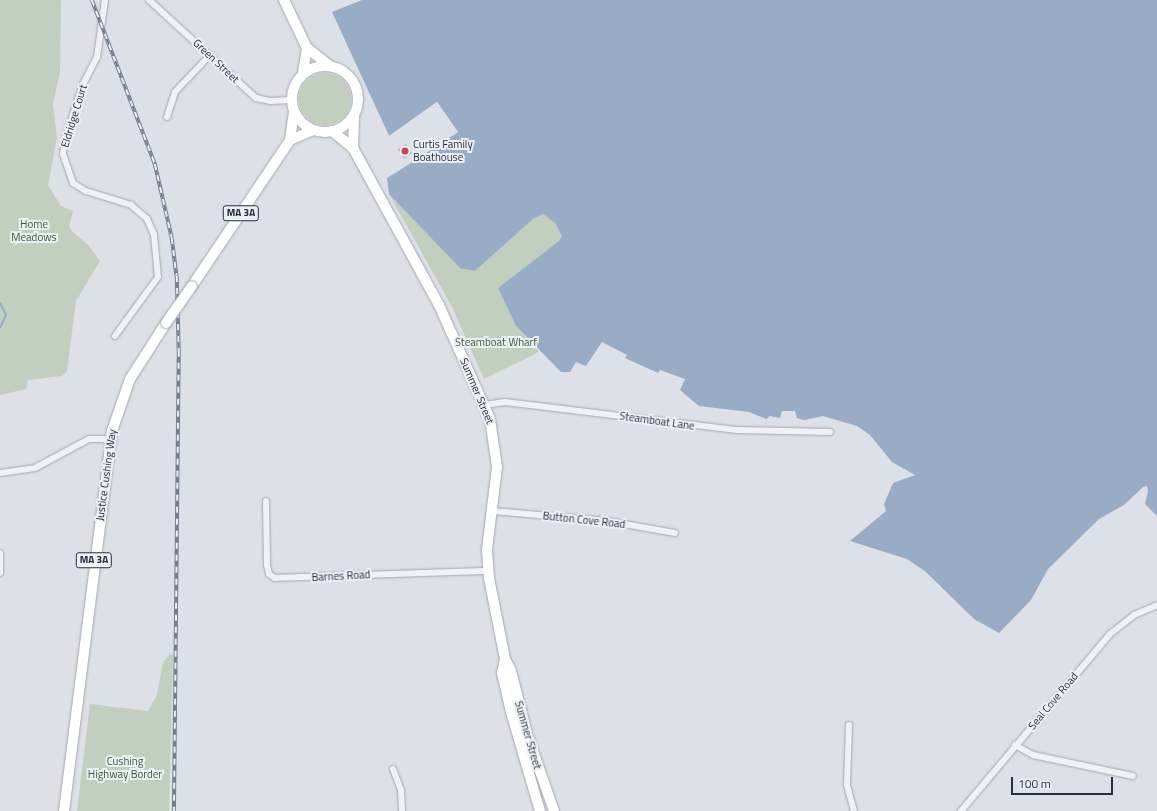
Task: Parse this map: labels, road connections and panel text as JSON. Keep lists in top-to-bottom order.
{
  "streets": {
    "main road": ["MA 3A", "Summer Street", "Justice Cushing Way"],
    "street": [
      "Green Street",
      "Eldridge Court",
      "Steamboat Lane",
      "Button Cove Road",
      "Barnes Road",
      "Seal Cove Road"
    ]
  },
  "crossings": [
    ["Green Street", "MA 3A"],
    ["Green Street", "Summer Street"],
    ["Green Street", "Justice Cushing Way"],
    ["MA 3A", "Summer Street"],
    ["MA 3A", "Justice Cushing Way"],
    ["Summer Street", "Steamboat Lane"],
    ["Summer Street", "Justice Cushing Way"],
    ["Summer Street", "Button Cove Road"],
    ["Summer Street", "Barnes Road"]
  ],
  "parks": ["Home Meadows", "Steamboat Wharf", "Cushing Highway Border"],
  "places": ["Curtis Family Boathouse"],
  "scale_bar": "100 m"
}
